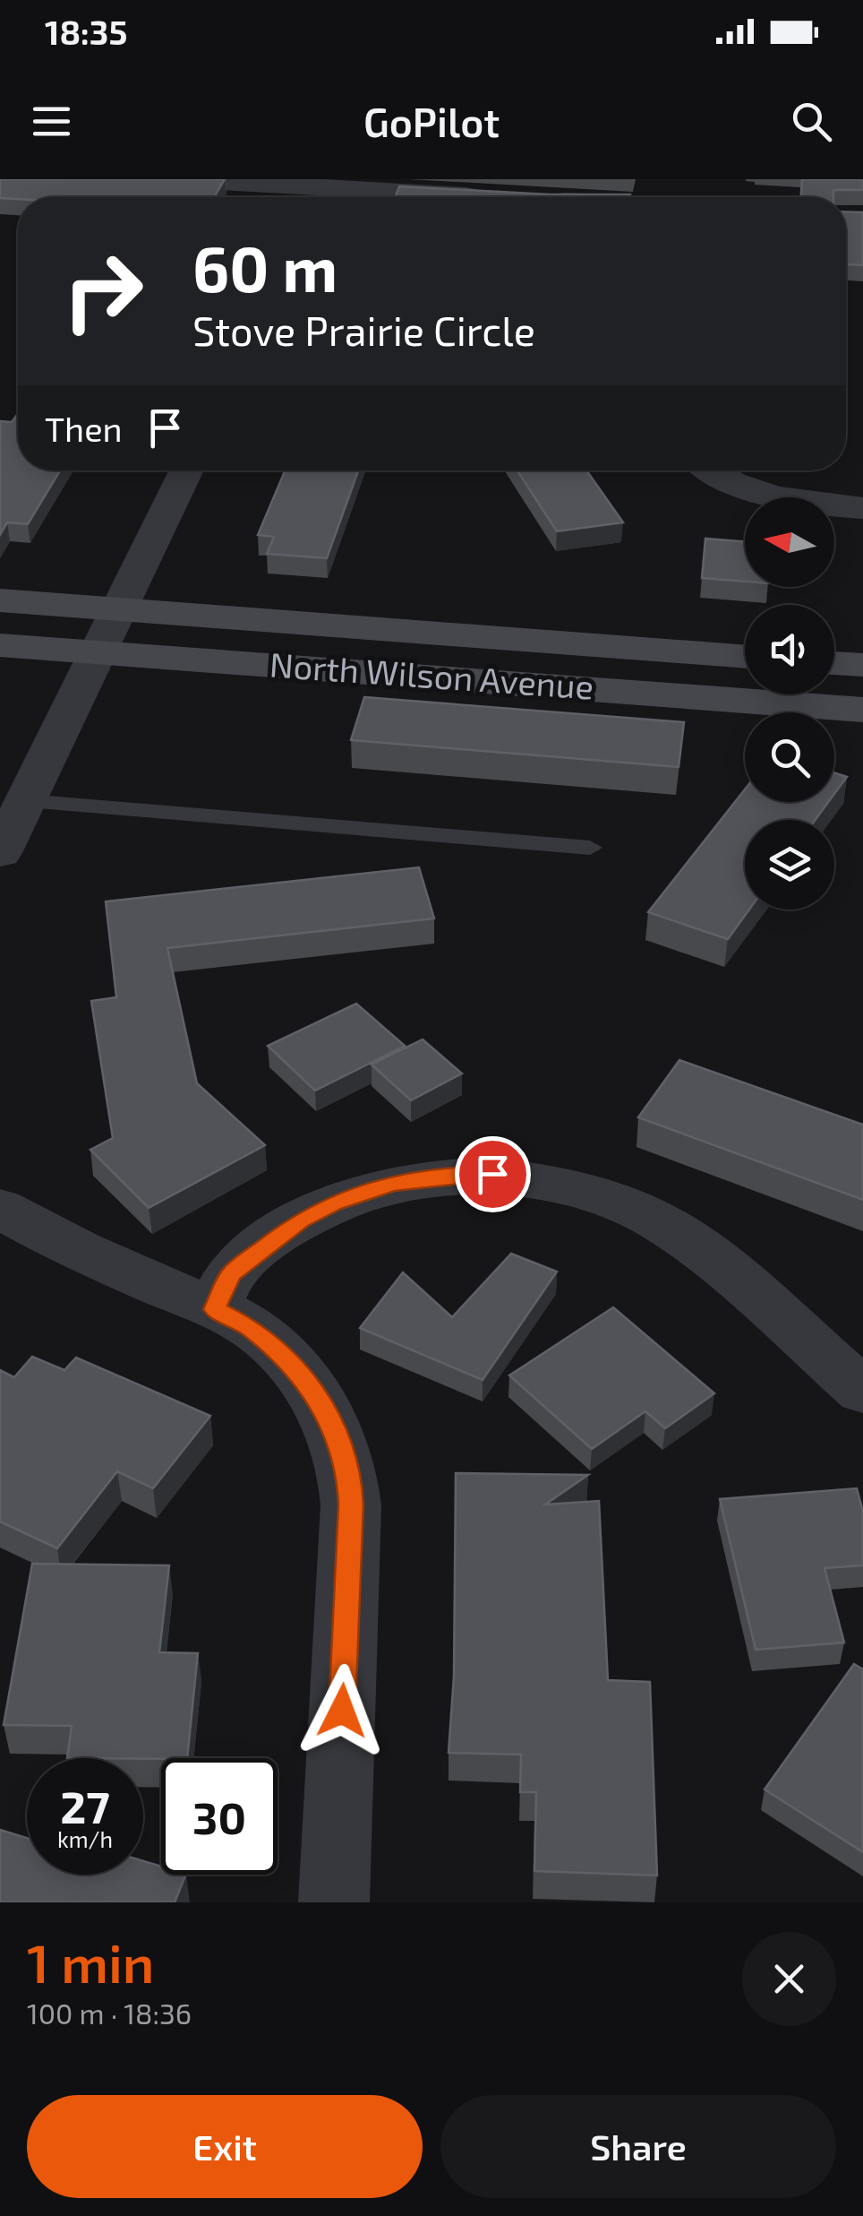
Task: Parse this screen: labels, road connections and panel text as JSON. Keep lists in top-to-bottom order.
{
  "streets": {
    "main road": ["North Wilson Avenue"]
  },
  "north": "left",
  "page": {
    "status": "18:35",
    "header": "GoPilot",
    "turn": ["60 m", "Stove Prairie Circle"],
    "then": "Then",
    "speed": "27 km/h",
    "limit": "30",
    "heading": ["1 min", "100 m · 18:36"],
    "buttons": ["Exit", "Share"]
  }
}
